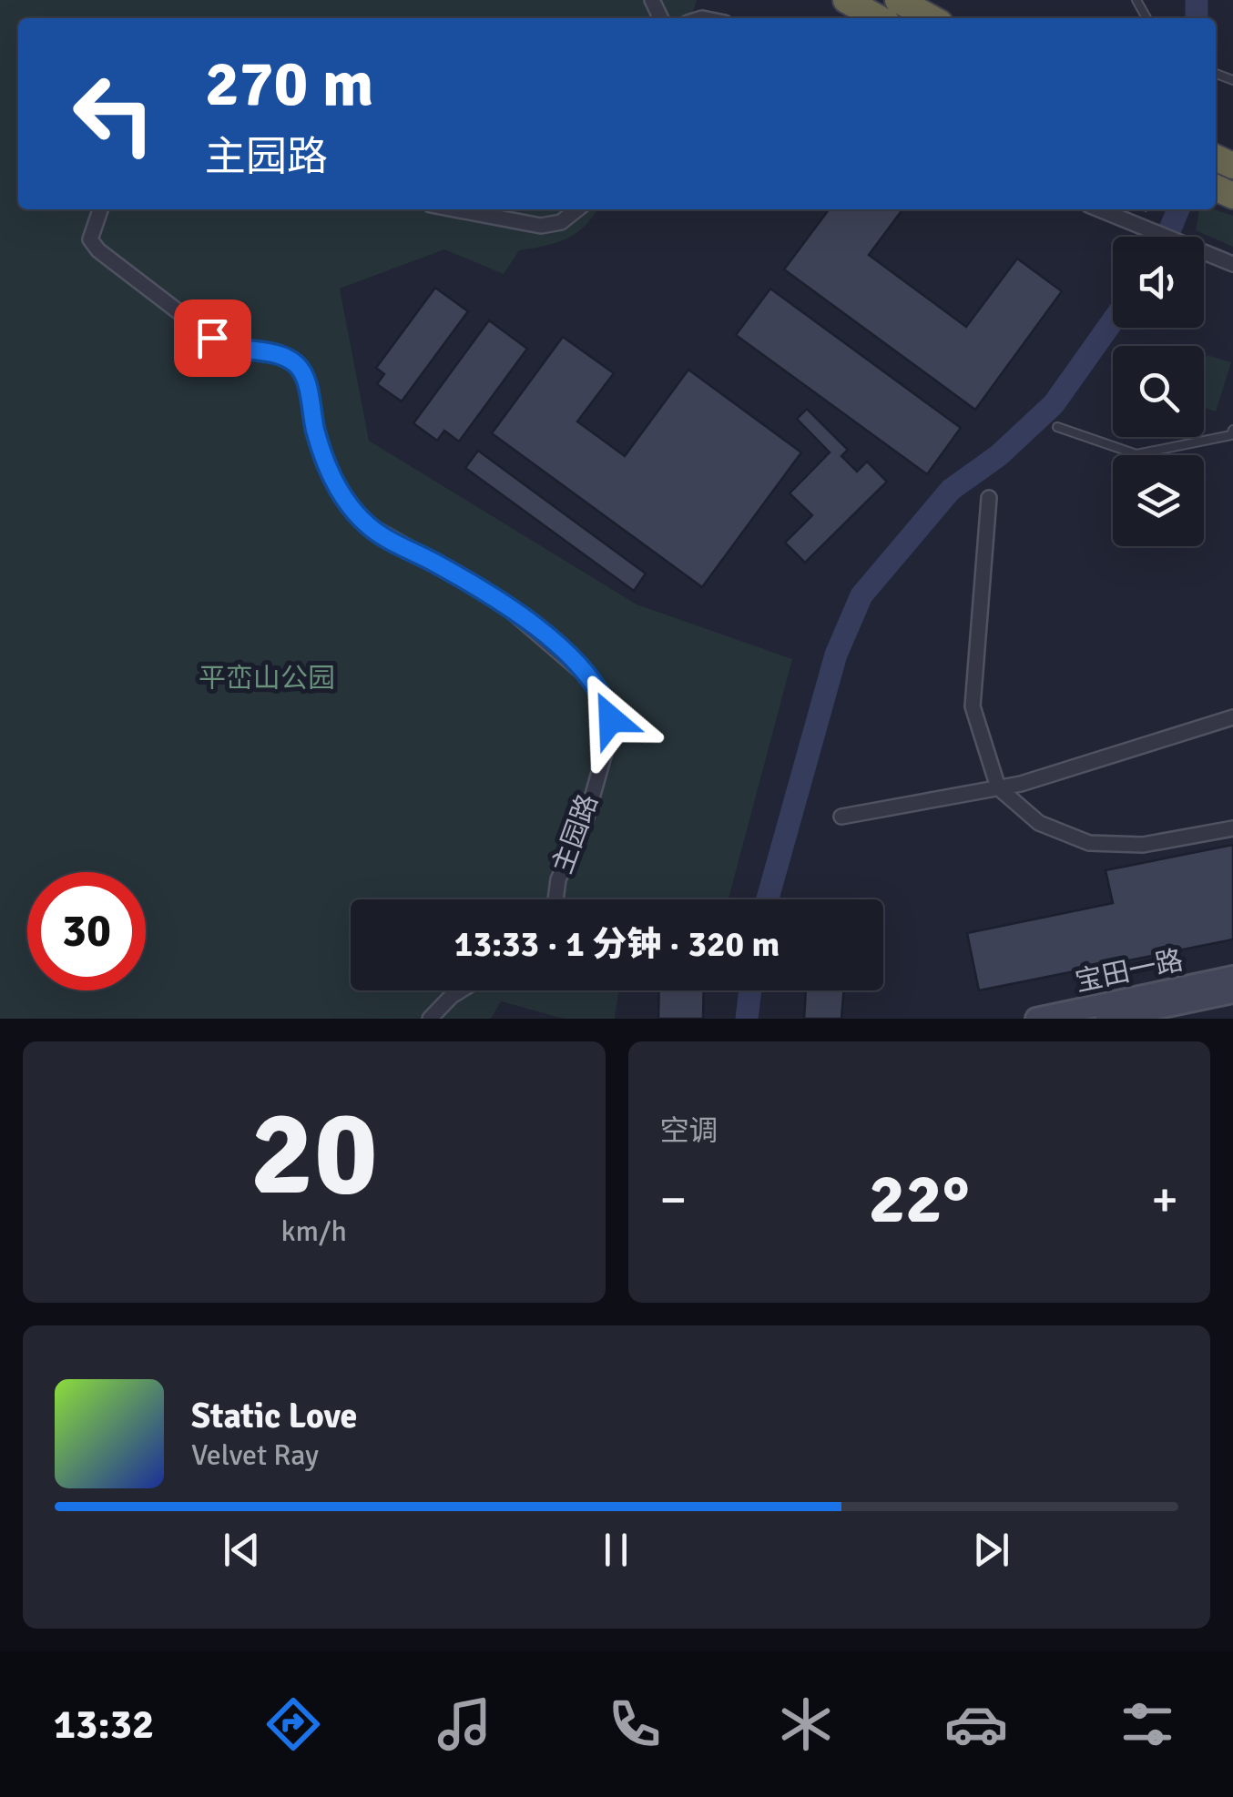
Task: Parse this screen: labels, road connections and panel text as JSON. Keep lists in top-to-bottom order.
{
  "streets": {
    "main road": ["宝田一路"],
    "street": ["主园路"]
  },
  "parks": ["平峦山公园"],
  "page": {
    "turn": ["270 m", "主园路"],
    "limit": "30",
    "trip": "13:33 · 1 分钟 · 320 m",
    "tile": [
      ["20", "km/h"],
      "空调"
    ],
    "heat": ["−", "22°", "+"],
    "song": ["Static Love", "Velvet Ray"],
    "tabs": "13:32"
  }
}
